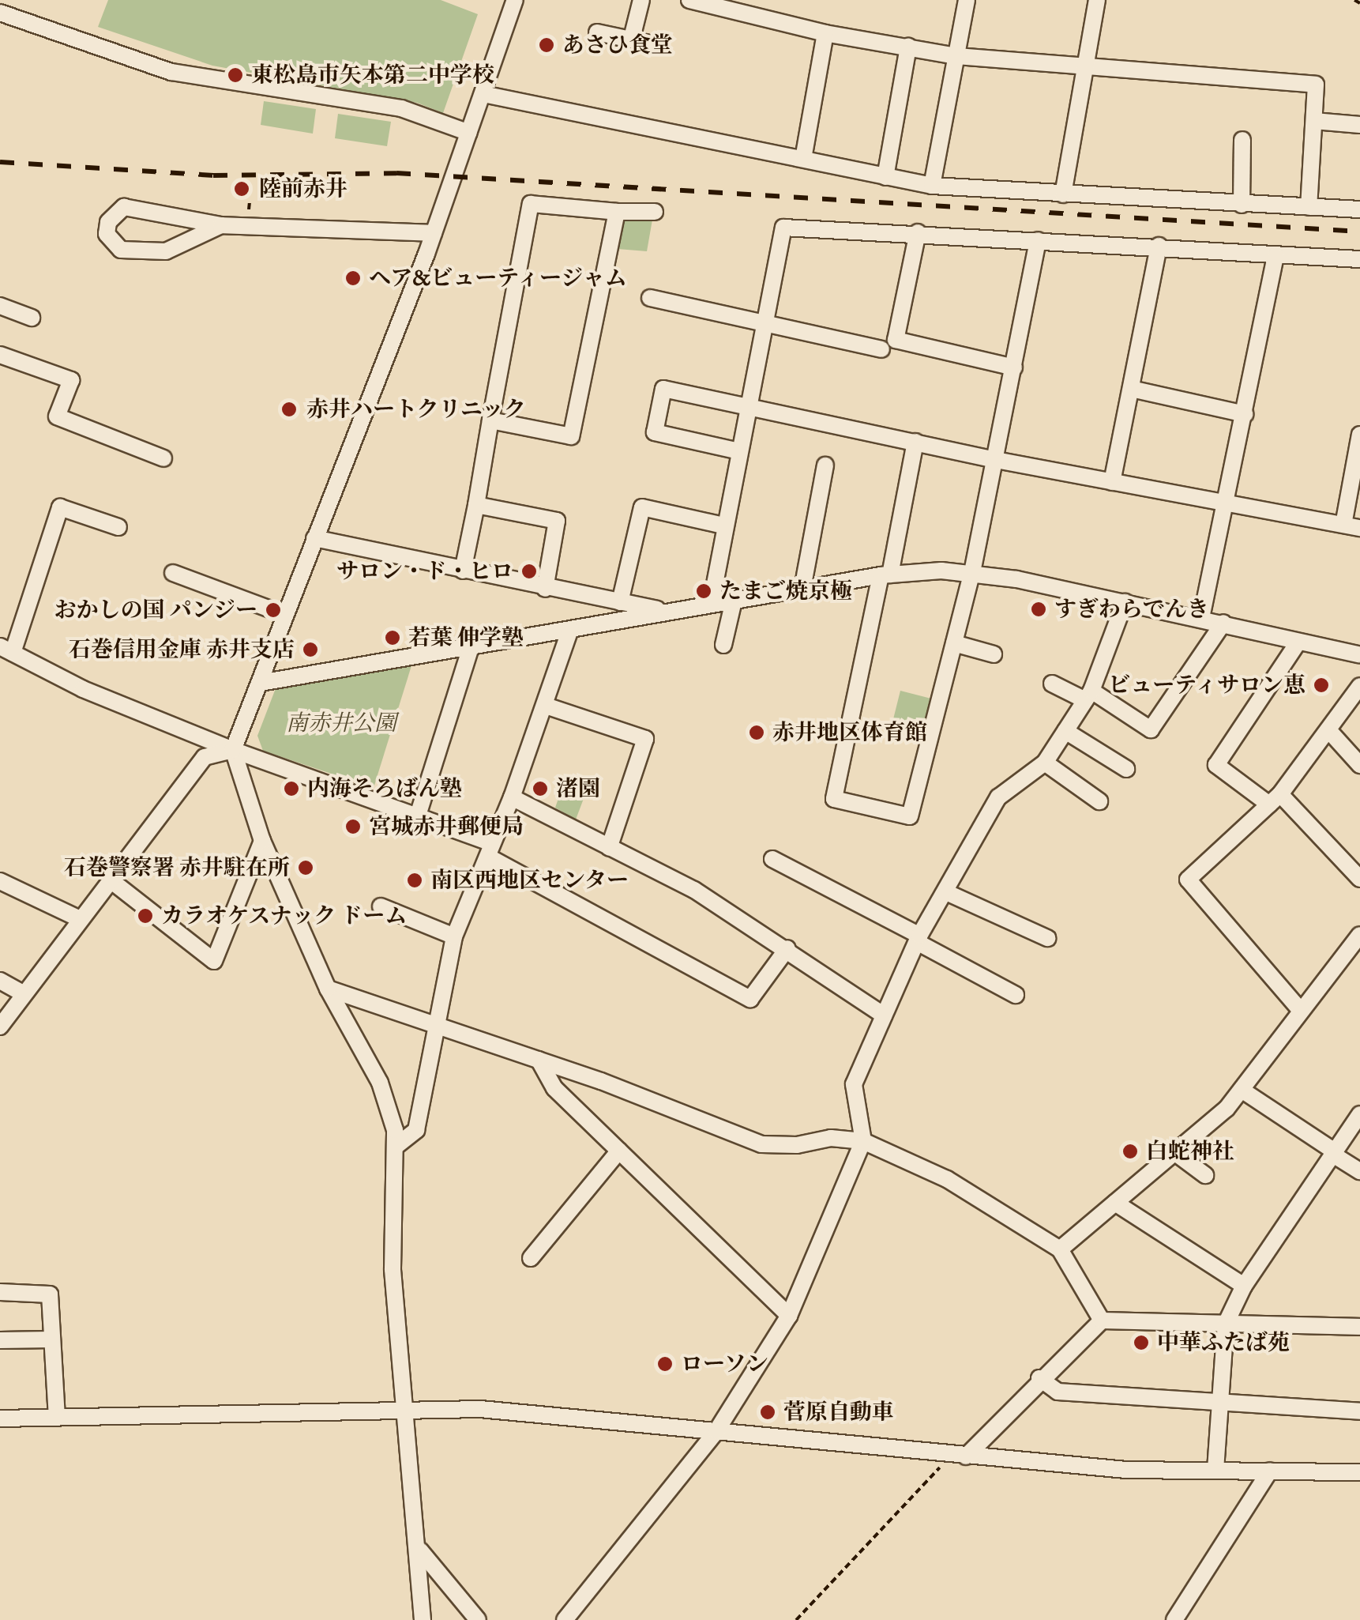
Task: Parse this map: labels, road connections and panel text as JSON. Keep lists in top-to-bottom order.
{
  "parks": ["南赤井公園"],
  "places": [
    "あさひ食堂",
    "東松島市矢本第二中学校",
    "陸前赤井",
    "ヘア&ビューティージャム",
    "赤井ハートクリニック",
    "サロン・ド・ヒロ",
    "たまご焼京極",
    "すぎわらでんき",
    "おかしの国 パンジー",
    "若葉 伸学塾",
    "石巻信用金庫 赤井支店",
    "ビューティサロン恵",
    "赤井地区体育館",
    "内海そろばん塾",
    "渚園",
    "宮城赤井郵便局",
    "石巻警察署 赤井駐在所",
    "南区西地区センター",
    "カラオケスナック ドーム",
    "白蛇神社",
    "中華ふたば苑",
    "ローソン",
    "菅原自動車"
  ]
}
